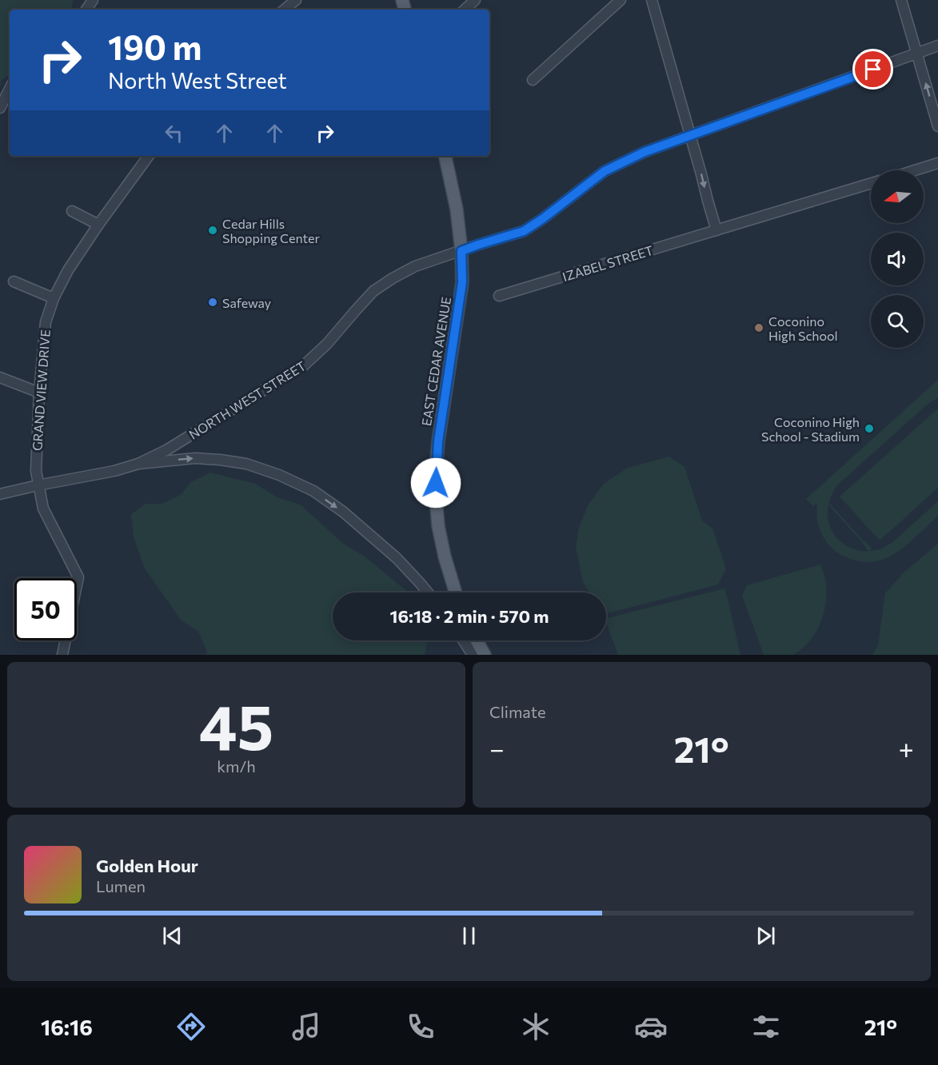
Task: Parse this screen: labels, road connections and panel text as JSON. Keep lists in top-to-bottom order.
{
  "streets": {
    "main road": ["EAST CEDAR AVENUE"],
    "street": ["IZABEL STREET", "GRAND VIEW DRIVE", "NORTH WEST STREET"]
  },
  "crossings": [
    ["EAST CEDAR AVENUE", "NORTH WEST STREET"]
  ],
  "places": [
    "Cedar Hills Shopping Center",
    "Safeway",
    "Coconino High School",
    "Coconino High School - Stadium"
  ],
  "north": "left",
  "page": {
    "turn": ["190 m", "North West Street"],
    "limit": "50",
    "trip": "16:18 · 2 min · 570 m",
    "tile": [
      ["45", "km/h"],
      "Climate"
    ],
    "heat": ["−", "21°", "+"],
    "song": ["Golden Hour", "Lumen"],
    "tabs": ["16:16", "21°"]
  }
}
